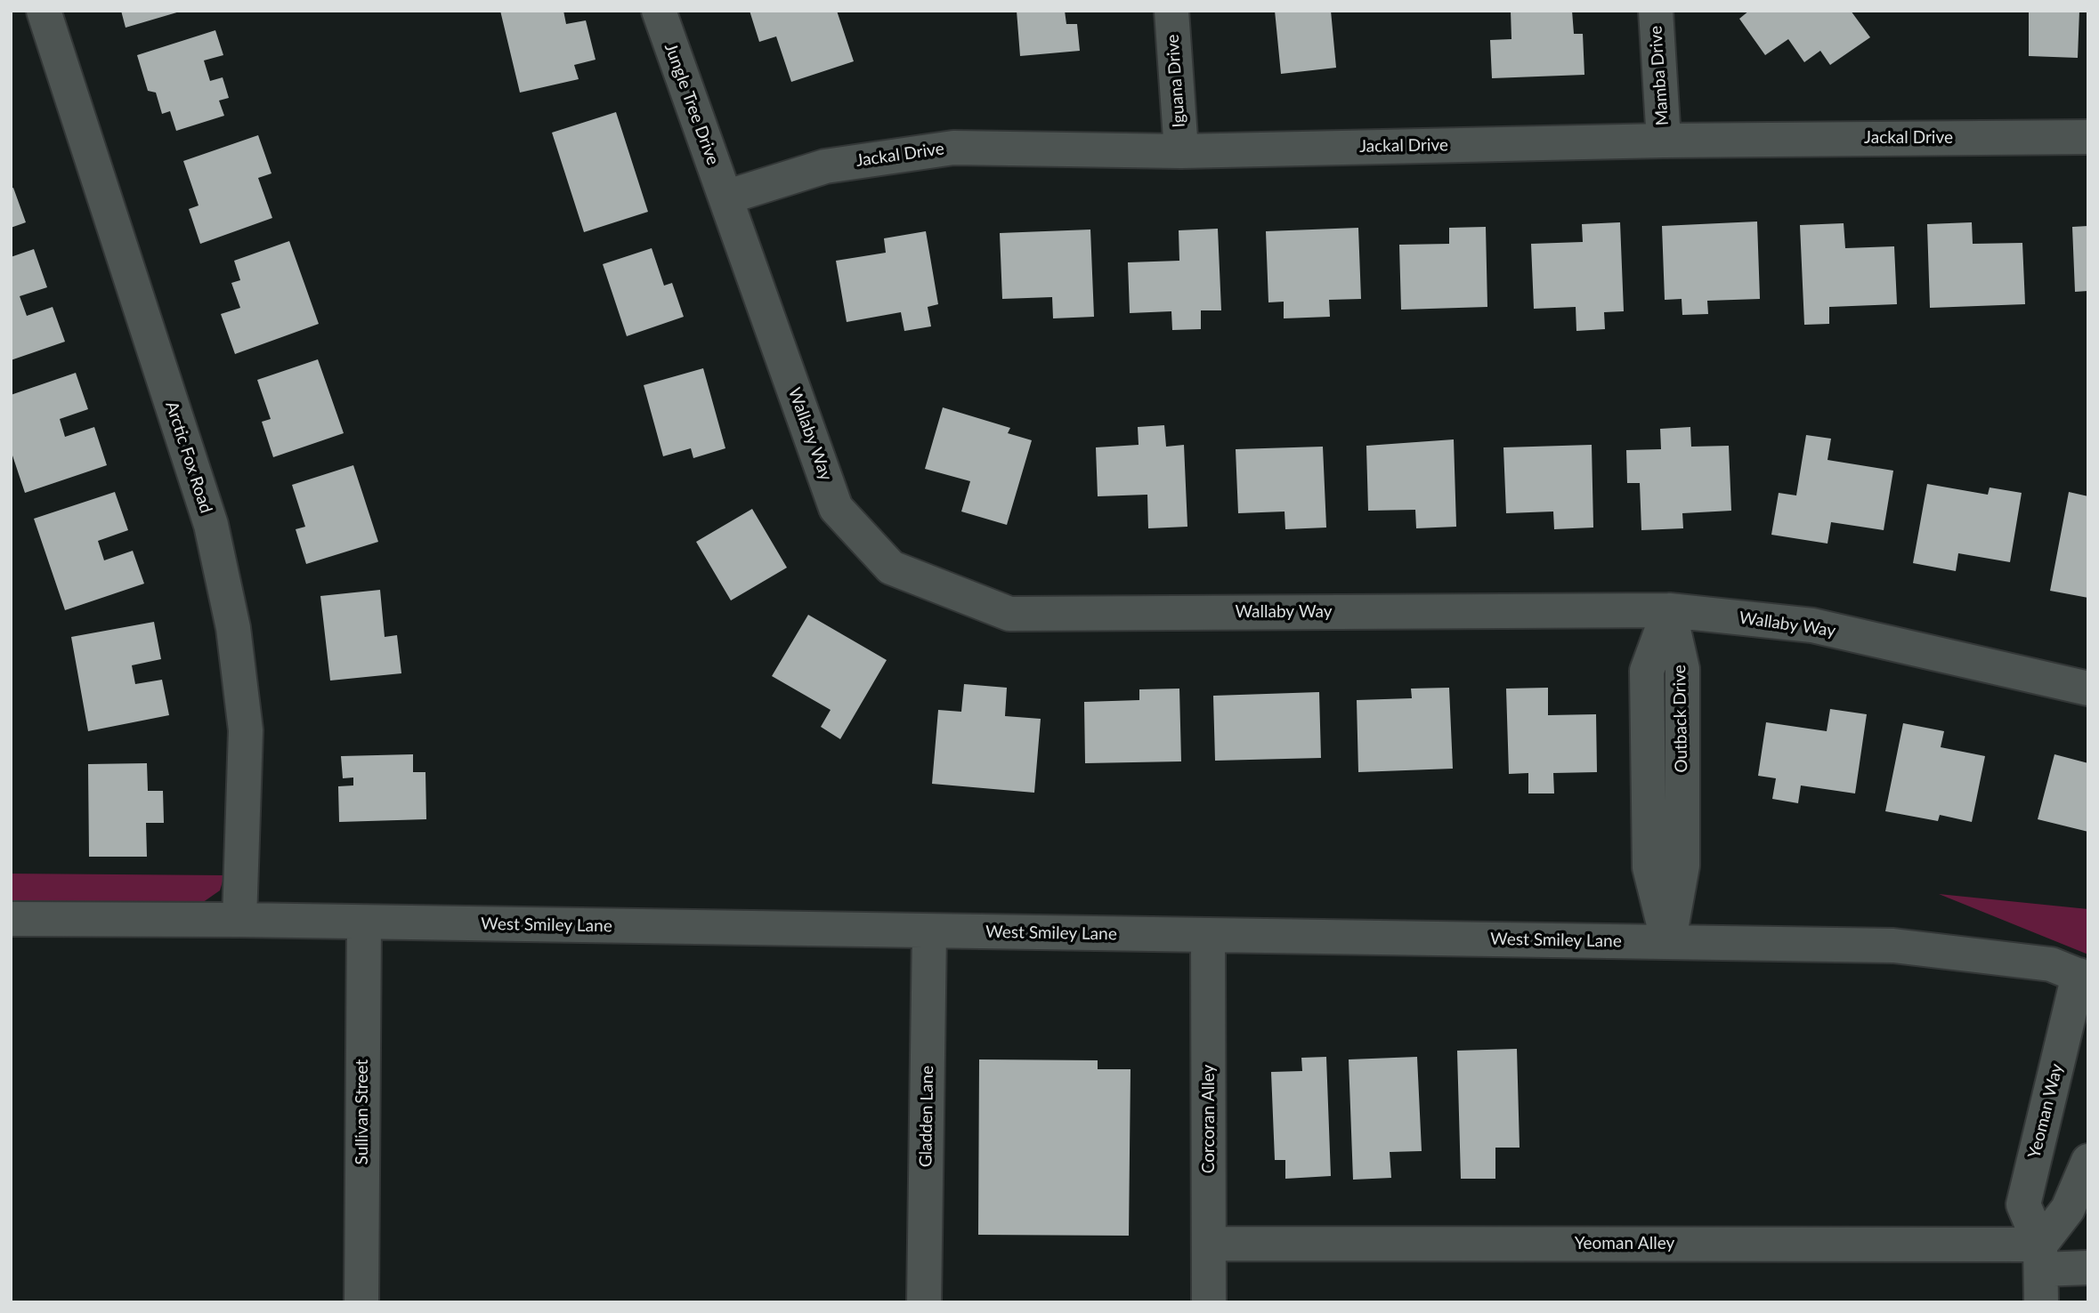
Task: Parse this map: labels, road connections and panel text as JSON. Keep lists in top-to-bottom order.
{
  "streets": {
    "street": [
      "Mamba Drive",
      "Iguana Drive",
      "Jungle Tree Drive",
      "Jackal Drive",
      "Wallaby Way",
      "Arctic Fox Road",
      "Outback Drive",
      "West Smiley Lane",
      "Yeoman Way",
      "Sullivan Street",
      "Gladden Lane",
      "Corcoran Alley",
      "Yeoman Alley"
    ]
  },
  "crossings": [
    ["Mamba Drive", "Jackal Drive"],
    ["Iguana Drive", "Jackal Drive"],
    ["Jungle Tree Drive", "Jackal Drive"],
    ["Jungle Tree Drive", "Wallaby Way"],
    ["Jackal Drive", "Wallaby Way"],
    ["Wallaby Way", "Outback Drive"],
    ["Arctic Fox Road", "West Smiley Lane"],
    ["Outback Drive", "West Smiley Lane"],
    ["West Smiley Lane", "Yeoman Way"],
    ["West Smiley Lane", "Sullivan Street"],
    ["West Smiley Lane", "Gladden Lane"],
    ["West Smiley Lane", "Corcoran Alley"],
    ["Yeoman Way", "Yeoman Alley"],
    ["Corcoran Alley", "Yeoman Alley"]
  ]
}
